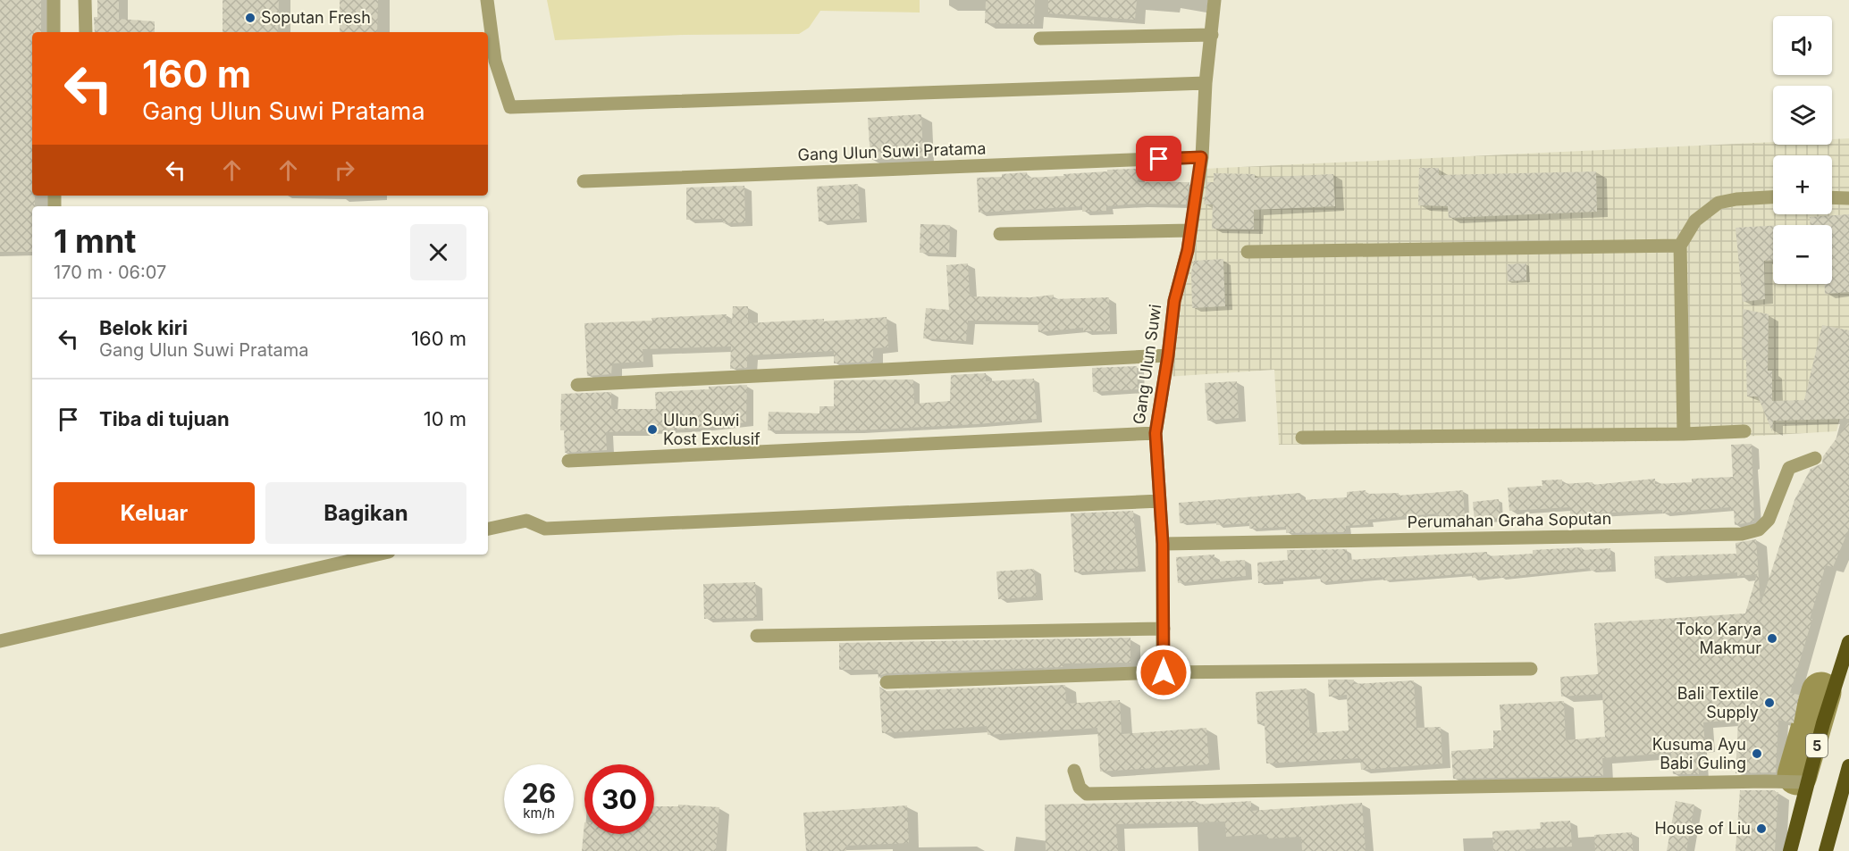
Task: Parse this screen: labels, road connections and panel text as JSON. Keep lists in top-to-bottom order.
{
  "streets": {
    "highway": ["5"],
    "street": ["Gang Ulun Suwi Pratama", "Gang Ulun Suwi", "Perumahan Graha Soputan"]
  },
  "crossings": [
    ["Gang Ulun Suwi Pratama", "Gang Ulun Suwi"],
    ["Gang Ulun Suwi", "Perumahan Graha Soputan"]
  ],
  "places": [
    "Soputan Fresh",
    "Ulun Suwi Kost Exclusif",
    "Toko Karya Makmur",
    "Bali Textile Supply",
    "Kusuma Ayu Babi Guling",
    "House of Liu"
  ],
  "page": {
    "map_buttons": ["+", "−"],
    "turn": ["160 m", "Gang Ulun Suwi Pratama"],
    "heading": ["1 mnt", "170 m · 06:07"],
    "list": [
      {
        "name": "Belok kiri",
        "note": "Gang Ulun Suwi Pratama",
        "value": "160 m"
      },
      {
        "name": "Tiba di tujuan",
        "value": "10 m"
      }
    ],
    "buttons": ["Keluar", "Bagikan"],
    "speed": "26 km/h",
    "limit": "30"
  }
}
